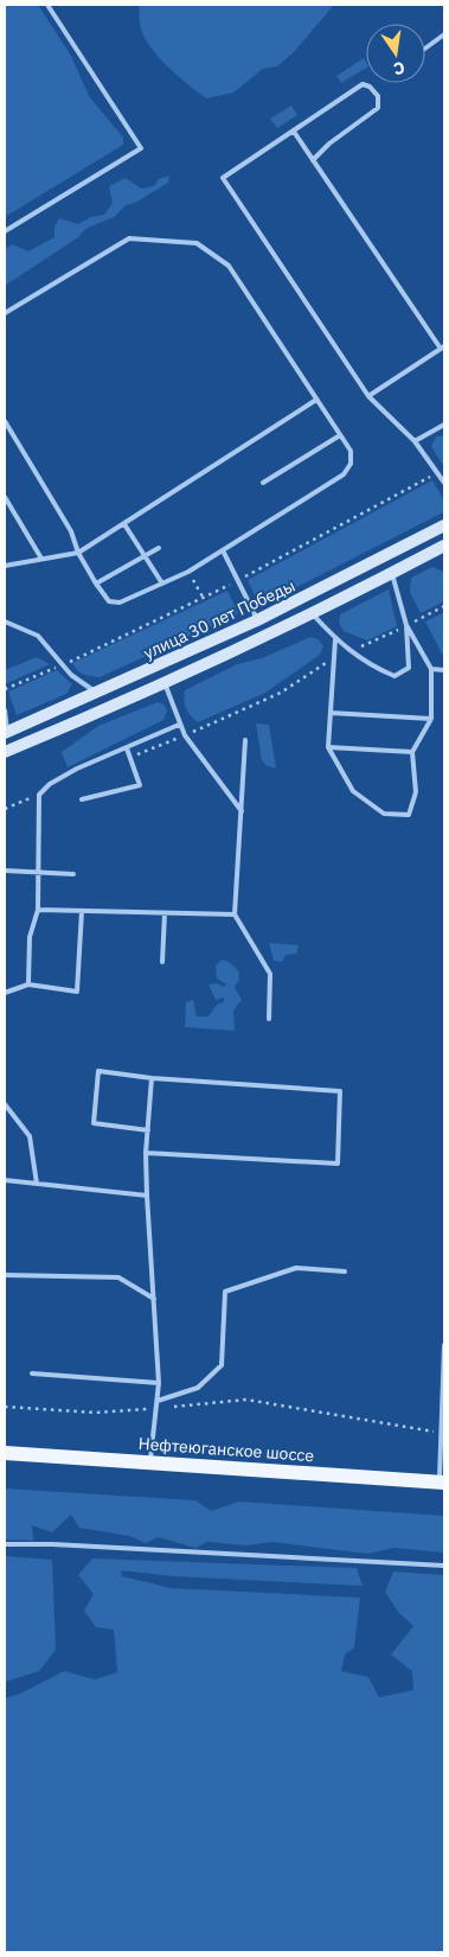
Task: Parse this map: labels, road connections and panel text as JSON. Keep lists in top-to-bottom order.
{
  "streets": {
    "main road": ["улица 30 лет Победы", "Нефтеюганское шоссе"]
  },
  "north": "bottom"
}
